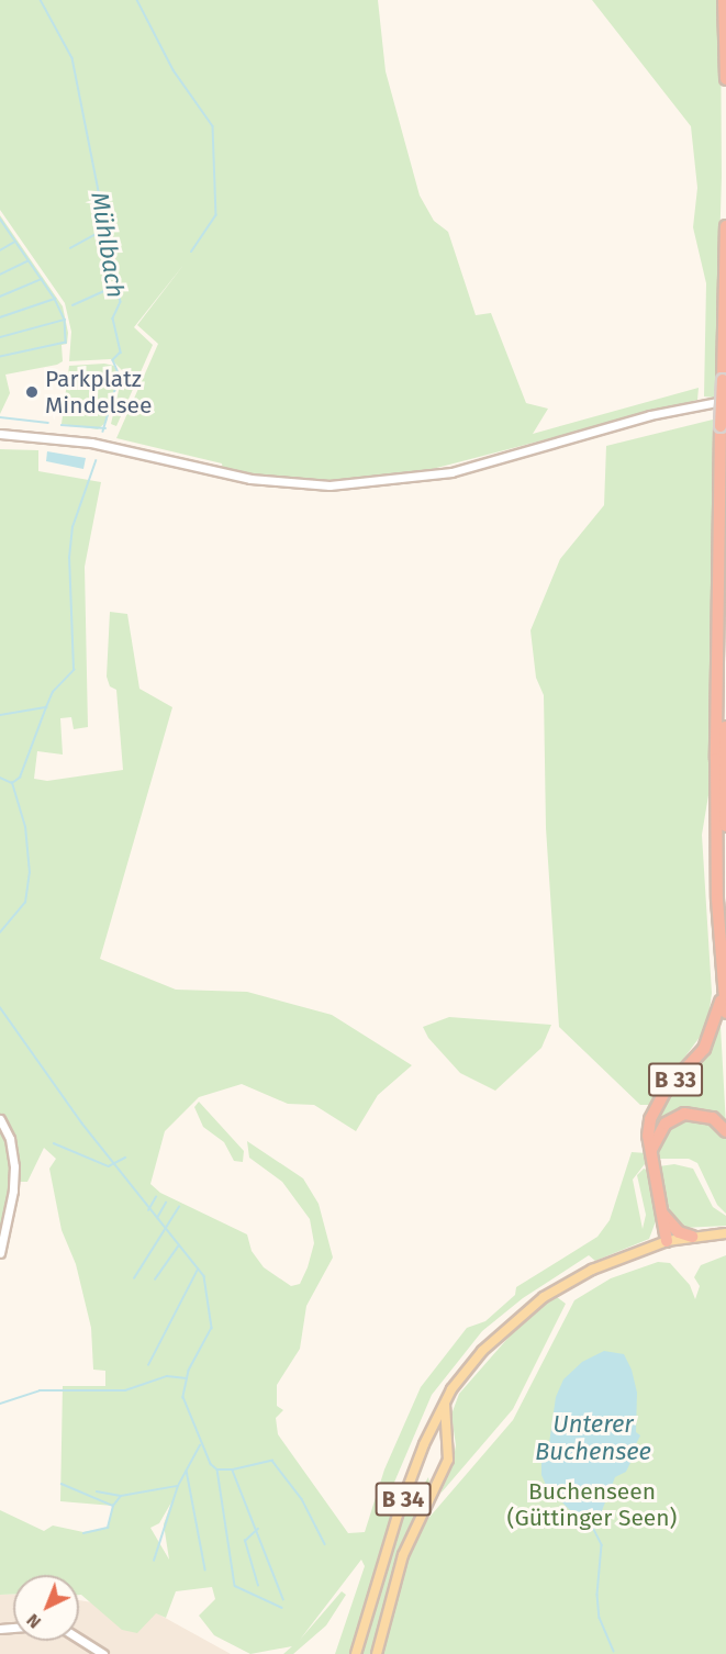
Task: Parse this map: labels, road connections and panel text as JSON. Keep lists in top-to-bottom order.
{
  "streets": {
    "highway": ["B 33"],
    "main road": ["B 34"]
  },
  "water": ["Mühlbach", "Unterer Buchensee"],
  "parks": ["Buchenseen (Güttinger Seen)"],
  "places": ["Parkplatz Mindelsee"],
  "north": "bottom left"
}
